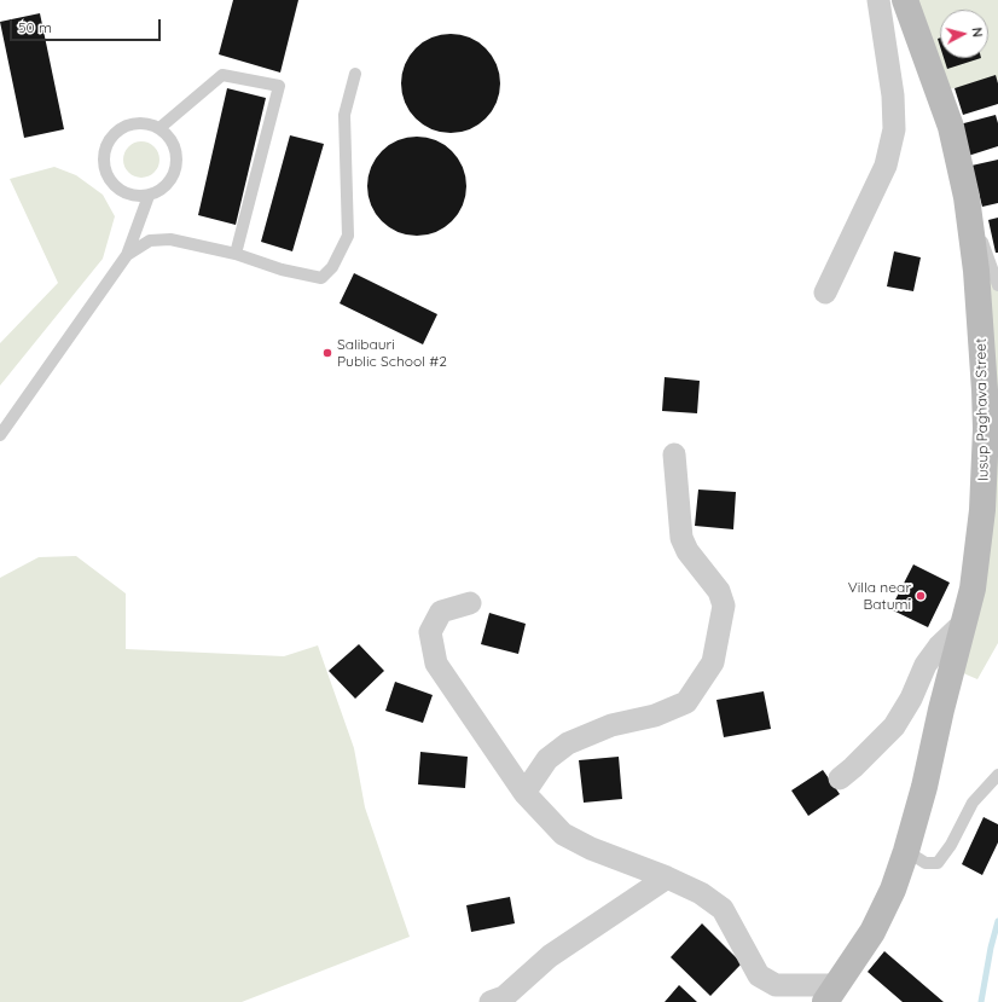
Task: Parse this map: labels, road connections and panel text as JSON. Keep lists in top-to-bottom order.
{
  "streets": {
    "street": ["Iusup Paghava Street"]
  },
  "places": ["Salibauri Public School #2", "Villa near Batumi"],
  "scale_bar": "50 m",
  "north": "right"
}
